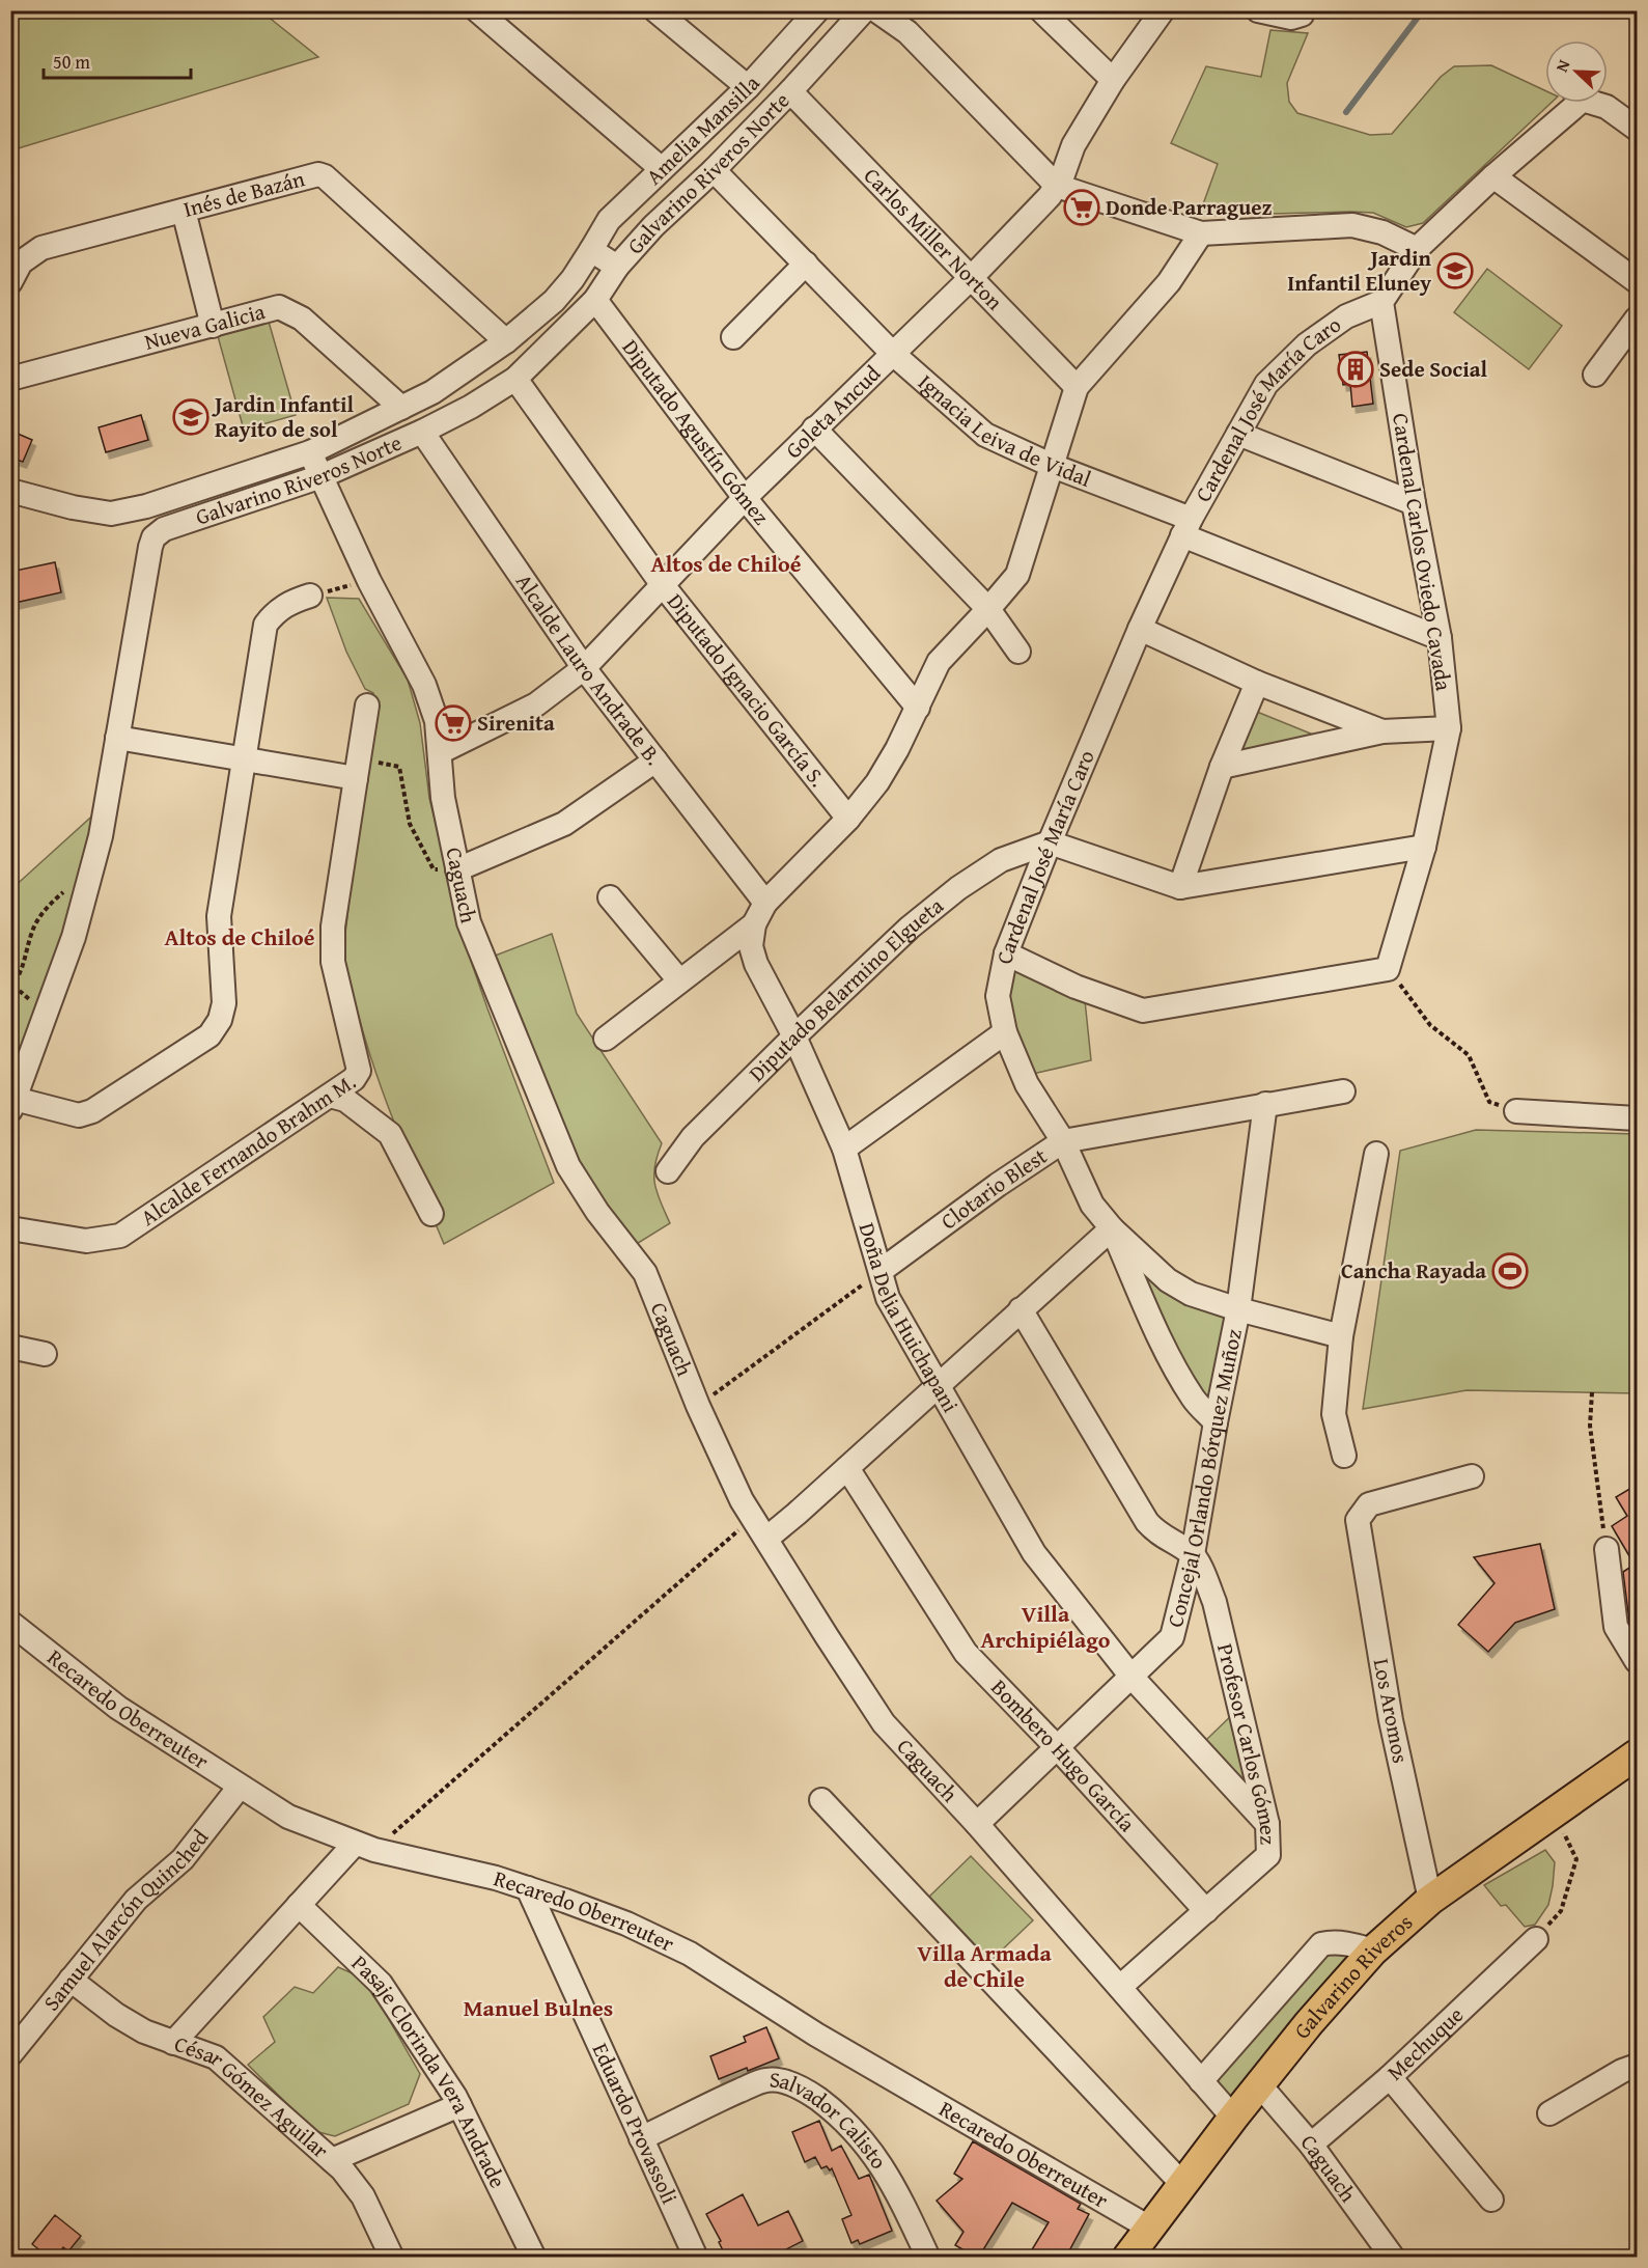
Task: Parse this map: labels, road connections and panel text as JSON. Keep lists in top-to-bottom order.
{
  "streets": {
    "main road": ["Galvarino Riveros"],
    "street": [
      "Amelia Mansilla",
      "Galvarino Riveros Norte",
      "Inés de Bazán",
      "Carlos Miller Norton",
      "Nueva Galicia",
      "Goleta Ancud",
      "Cardenal José María Caro",
      "Ignacia Leiva de Vidal",
      "Diputado Agustín Gómez",
      "Cardenal Carlos Oviedo Cavada",
      "Alcalde Lauro Andrade B.",
      "Diputado Ignacio García S.",
      "Caguach",
      "Diputado Belarmino Elgueta",
      "Alcalde Fernando Brahm M.",
      "Clotario Blest",
      "Doña Delia Huichapani",
      "Concejal Orlando Bórquez Muñoz",
      "Recaredo Oberreuter",
      "Los Aromos",
      "Profesor Carlos Gómez",
      "Bombero Hugo García",
      "Samuel Alarcón Quinched",
      "Mechuque",
      "Pasaje Clorinda Vera Andrade",
      "César Gómez Aguilar",
      "Eduardo Provassoli",
      "Salvador Calisto"
    ]
  },
  "crossings": [
    ["Amelia Mansilla", "Inés de Bazán"],
    ["Amelia Mansilla", "Nueva Galicia"],
    ["Amelia Mansilla", "Caguach"],
    ["Galvarino Riveros Norte", "Carlos Miller Norton"],
    ["Galvarino Riveros Norte", "Ignacia Leiva de Vidal"],
    ["Galvarino Riveros Norte", "Diputado Agustín Gómez"],
    ["Galvarino Riveros Norte", "Alcalde Lauro Andrade B."],
    ["Galvarino Riveros Norte", "Diputado Ignacio García S."],
    ["Galvarino Riveros Norte", "Caguach"],
    ["Carlos Miller Norton", "Goleta Ancud"],
    ["Goleta Ancud", "Ignacia Leiva de Vidal"],
    ["Goleta Ancud", "Diputado Agustín Gómez"],
    ["Goleta Ancud", "Alcalde Lauro Andrade B."],
    ["Goleta Ancud", "Diputado Ignacio García S."],
    ["Goleta Ancud", "Caguach"],
    ["Cardenal José María Caro", "Ignacia Leiva de Vidal"],
    ["Cardenal José María Caro", "Cardenal Carlos Oviedo Cavada"],
    ["Cardenal José María Caro", "Diputado Belarmino Elgueta"],
    ["Cardenal José María Caro", "Clotario Blest"],
    ["Cardenal José María Caro", "Concejal Orlando Bórquez Muñoz"],
    ["Ignacia Leiva de Vidal", "Cardenal Carlos Oviedo Cavada"],
    ["Caguach", "Concejal Orlando Bórquez Muñoz"],
    ["Caguach", "Profesor Carlos Gómez"],
    ["Caguach", "Galvarino Riveros"],
    ["Caguach", "Mechuque"],
    ["Diputado Belarmino Elgueta", "Doña Delia Huichapani"],
    ["Clotario Blest", "Doña Delia Huichapani"],
    ["Clotario Blest", "Concejal Orlando Bórquez Muñoz"],
    ["Doña Delia Huichapani", "Concejal Orlando Bórquez Muñoz"],
    ["Doña Delia Huichapani", "Profesor Carlos Gómez"],
    ["Concejal Orlando Bórquez Muñoz", "Profesor Carlos Gómez"],
    ["Concejal Orlando Bórquez Muñoz", "Bombero Hugo García"],
    ["Recaredo Oberreuter", "Samuel Alarcón Quinched"],
    ["Recaredo Oberreuter", "Galvarino Riveros"],
    ["Recaredo Oberreuter", "Eduardo Provassoli"],
    ["Los Aromos", "Galvarino Riveros"],
    ["Profesor Carlos Gómez", "Bombero Hugo García"],
    ["Samuel Alarcón Quinched", "César Gómez Aguilar"],
    ["Eduardo Provassoli", "Salvador Calisto"]
  ],
  "districts": [
    "Altos de Chiloé",
    "Altos de Chiloé",
    "Villa Archipiélago",
    "Villa Armada de Chile",
    "Manuel Bulnes"
  ],
  "places": {
    "supermarket": ["Donde Parraguez", "Sirenita"],
    "school or university": ["Jardin Infantil Eluney", "Jardin Infantil Rayito de sol"],
    "building": ["Sede Social"],
    "sports": ["Cancha Rayada"]
  },
  "scale_bar": "50 m",
  "north": "top left"
}
